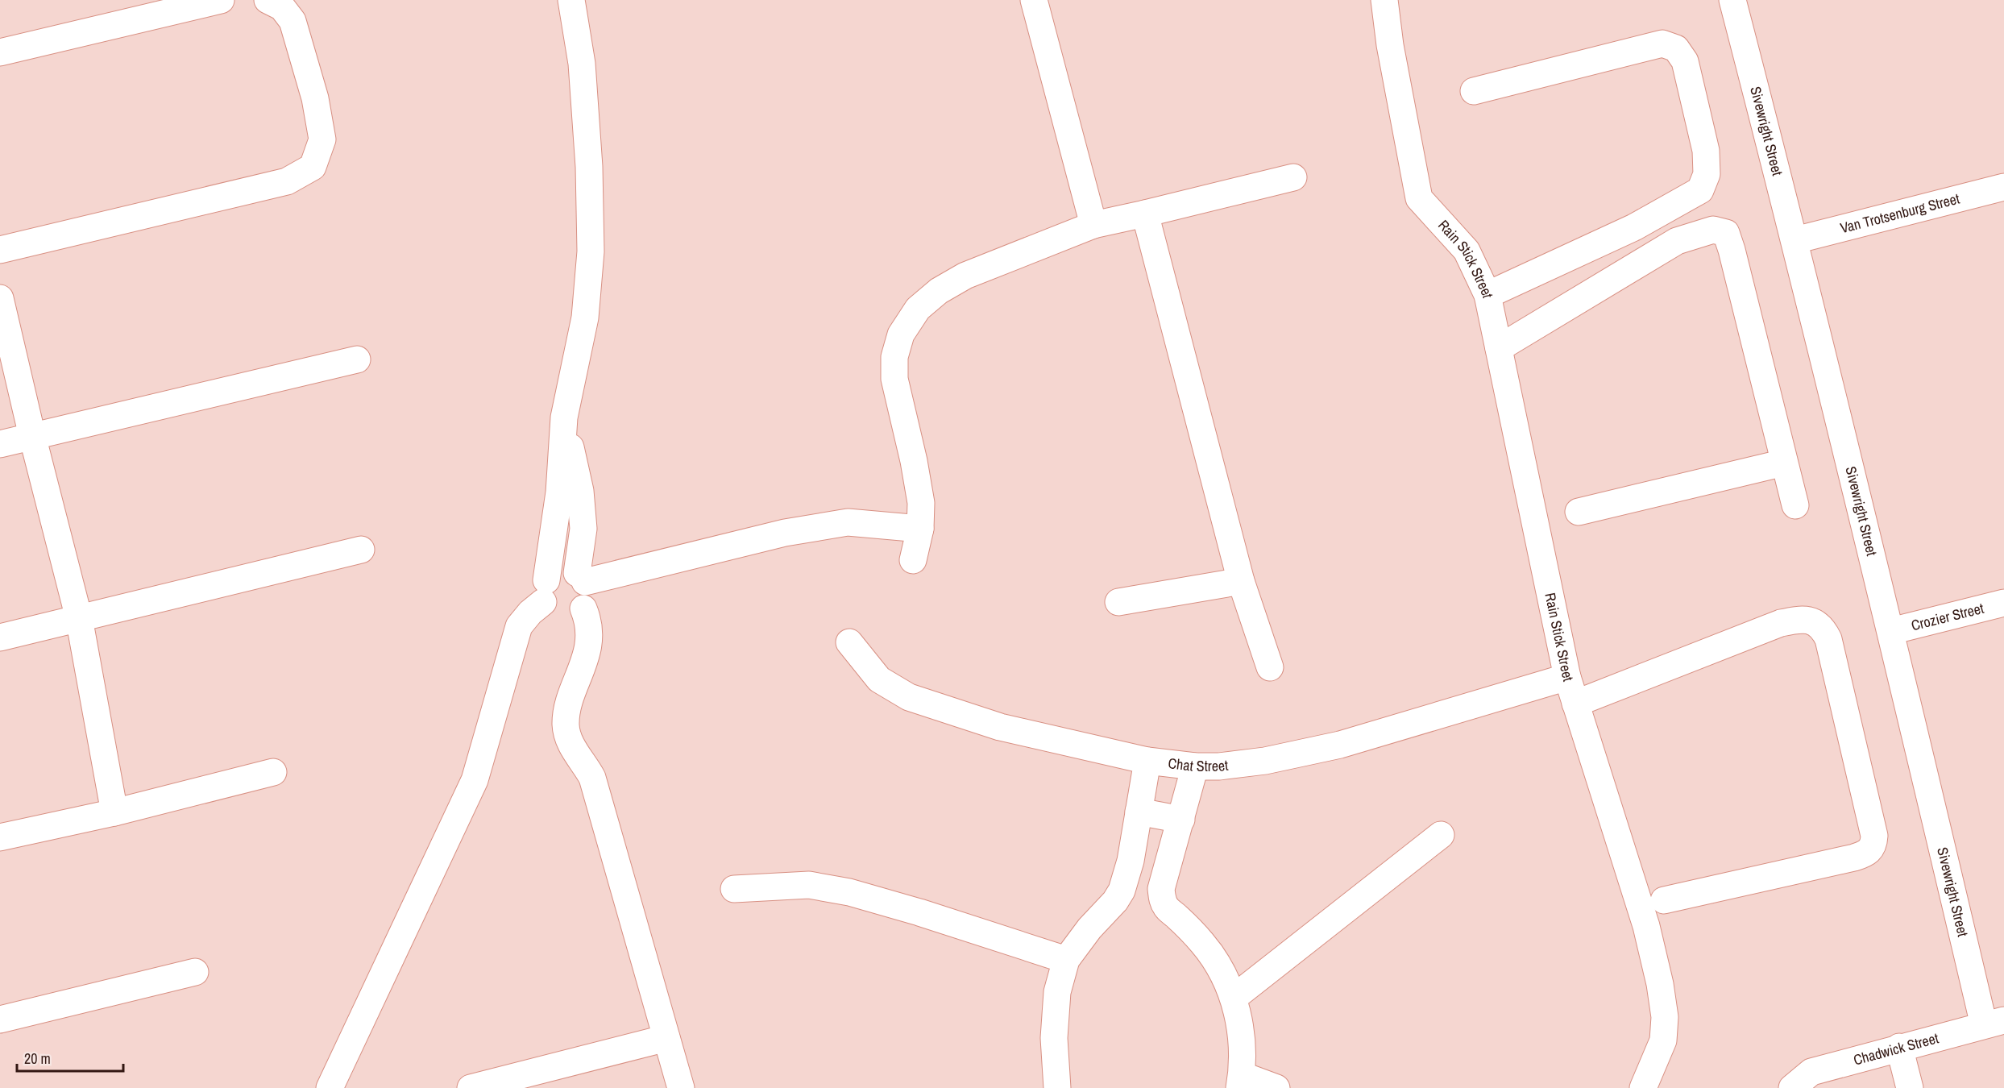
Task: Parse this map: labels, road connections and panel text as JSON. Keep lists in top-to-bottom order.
{
  "streets": {
    "street": [
      "Sivewright Street",
      "Van Trotsenburg Street",
      "Rain Stick Street",
      "Crozier Street",
      "Chat Street",
      "Chadwick Street"
    ]
  },
  "crossings": [
    ["Sivewright Street", "Van Trotsenburg Street"],
    ["Sivewright Street", "Crozier Street"],
    ["Sivewright Street", "Chadwick Street"],
    ["Rain Stick Street", "Chat Street"]
  ],
  "scale_bar": "20 m"
}
